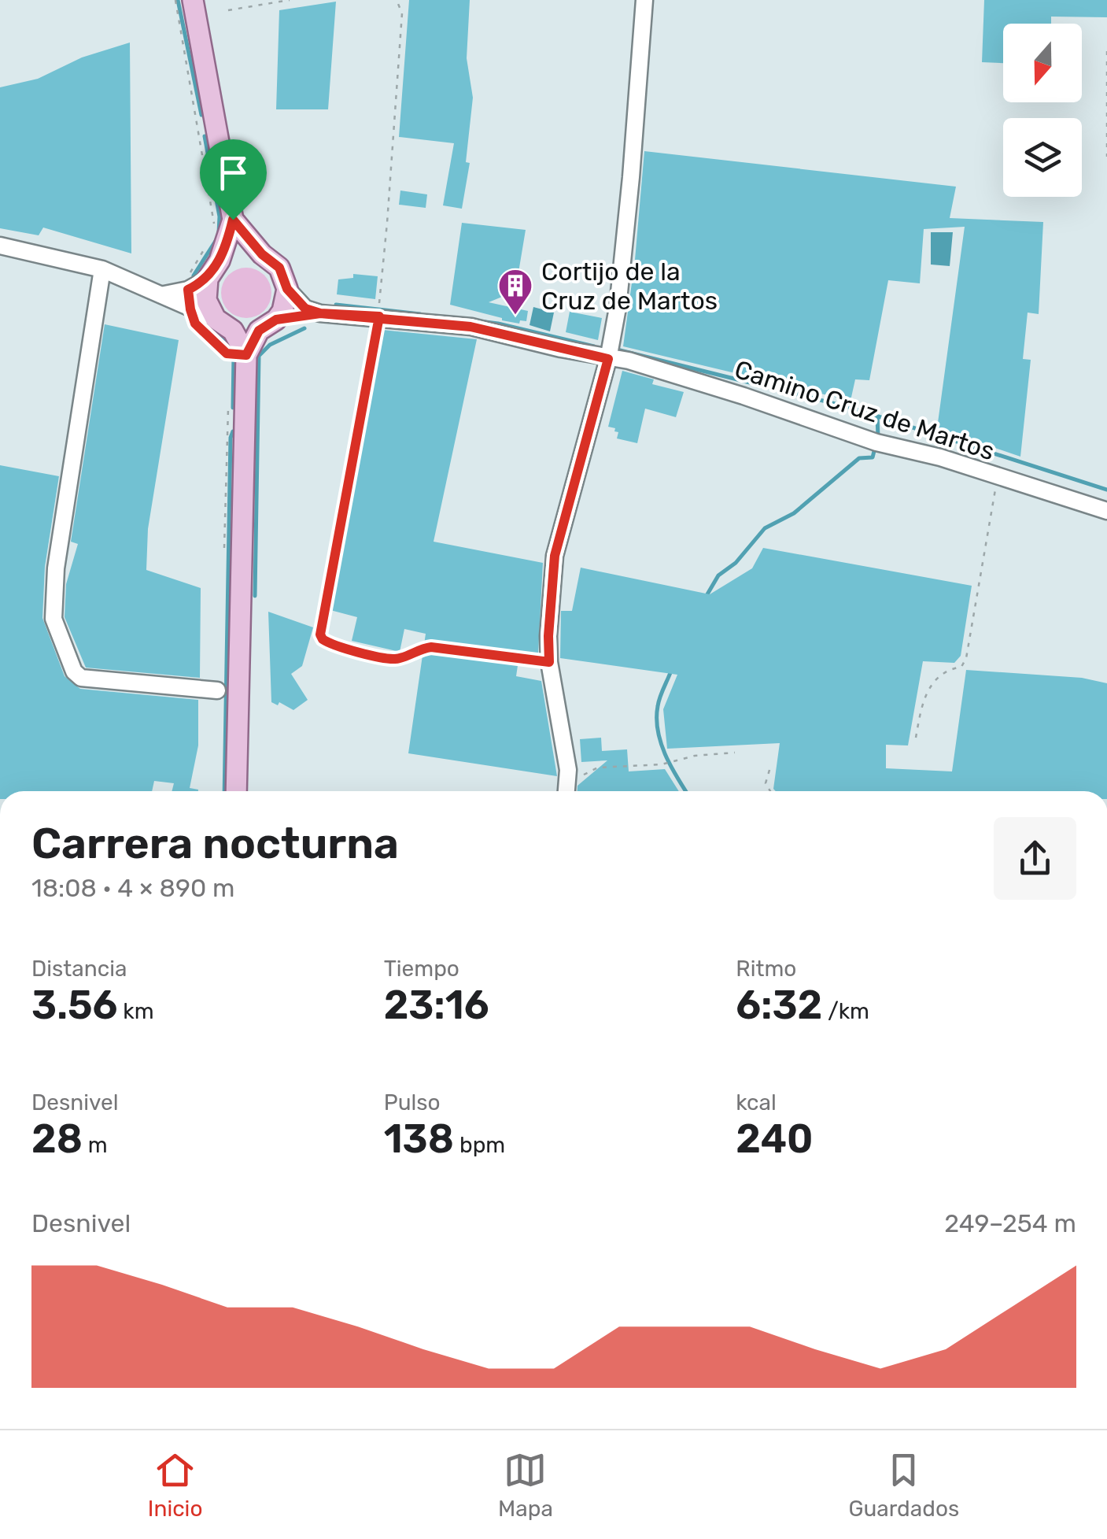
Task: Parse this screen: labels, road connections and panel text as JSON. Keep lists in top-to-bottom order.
{
  "streets": {
    "street": ["Camino Cruz de Martos"]
  },
  "places": {
    "building": ["Cortijo de la Cruz de Martos"]
  },
  "north": "bottom",
  "page": {
    "heading": ["Carrera nocturna", "18:08 · 4 × 890 m"],
    "stats": [
      ["Distancia", "3.56 km"],
      ["Tiempo", "23:16"],
      ["Ritmo", "6:32 /km"],
      ["Desnivel", "28 m"],
      ["Pulso", "138 bpm"],
      ["kcal", "240"]
    ],
    "chart": ["Desnivel", "249–254 m"],
    "tabs": ["Inicio", "Mapa", "Guardados"]
  }
}
